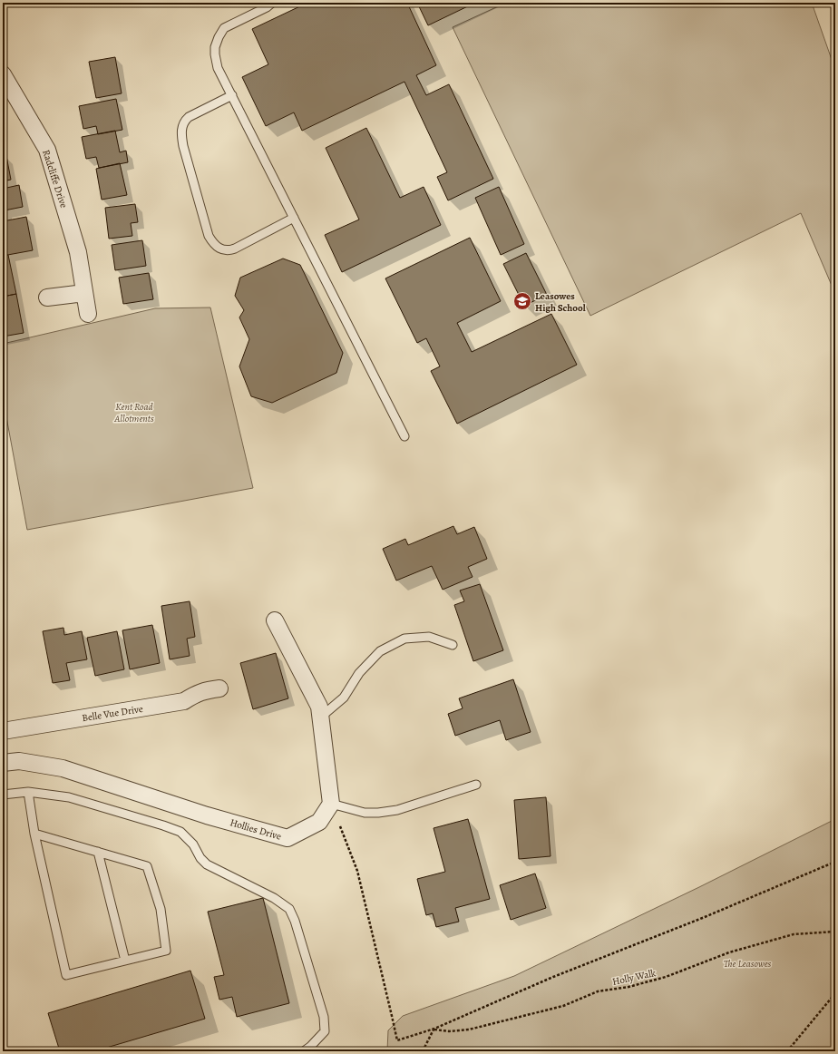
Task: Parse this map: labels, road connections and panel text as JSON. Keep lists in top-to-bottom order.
{
  "streets": {
    "street": ["Radcliffe Drive", "Belle Vue Drive", "Hollies Drive"],
    "path": ["Holly Walk"]
  },
  "parks": ["Kent Road Allotments", "The Leasowes"],
  "places": {
    "school or university": ["Leasowes High School"]
  }
}
